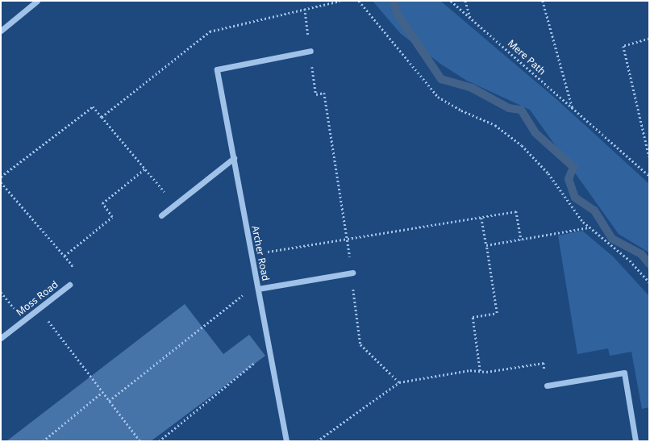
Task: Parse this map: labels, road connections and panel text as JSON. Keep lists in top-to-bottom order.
{
  "streets": {
    "street": ["Archer Road", "Moss Road"],
    "path": ["Mere Path"]
  }
}
